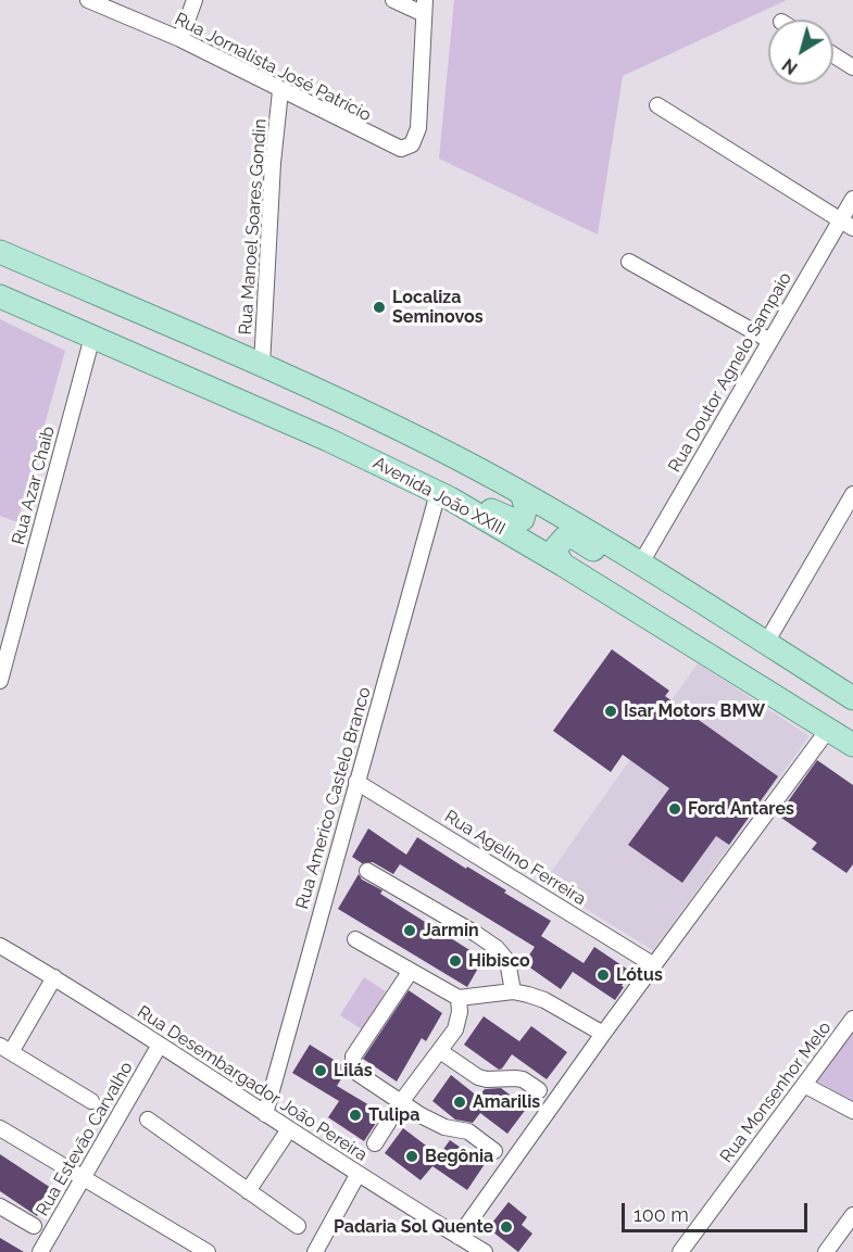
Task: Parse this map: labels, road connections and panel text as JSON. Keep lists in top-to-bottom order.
{
  "streets": {
    "main road": ["Avenida João XXIII"],
    "street": [
      "Rua Jornalista José Patrício",
      "Rua Manoel Soares Gondin",
      "Rua Doutor Agnelo Sampaio",
      "Rua Azar Chaib",
      "Rua Americo Castelo Branco",
      "Rua Agelino Ferreira",
      "Rua Desembargador João Pereira",
      "Rua Monsenhor Melo",
      "Rua Estevão Carvalho"
    ]
  },
  "crossings": [
    ["Rua Jornalista José Patrício", "Rua Manoel Soares Gondin"],
    ["Rua Azar Chaib", "Avenida João XXIII"],
    ["Avenida João XXIII", "Rua Americo Castelo Branco"],
    ["Rua Americo Castelo Branco", "Rua Agelino Ferreira"],
    ["Rua Americo Castelo Branco", "Rua Desembargador João Pereira"],
    ["Rua Desembargador João Pereira", "Rua Estevão Carvalho"]
  ],
  "places": [
    "Localiza Seminovos",
    "Isar Motors BMW",
    "Ford Antares",
    "Jarmin",
    "Hibisco",
    "Lótus",
    "Lilás",
    "Amarilis",
    "Tulipa",
    "Begônia",
    "Padaria Sol Quente"
  ],
  "scale_bar": "100 m",
  "north": "bottom left"
}
